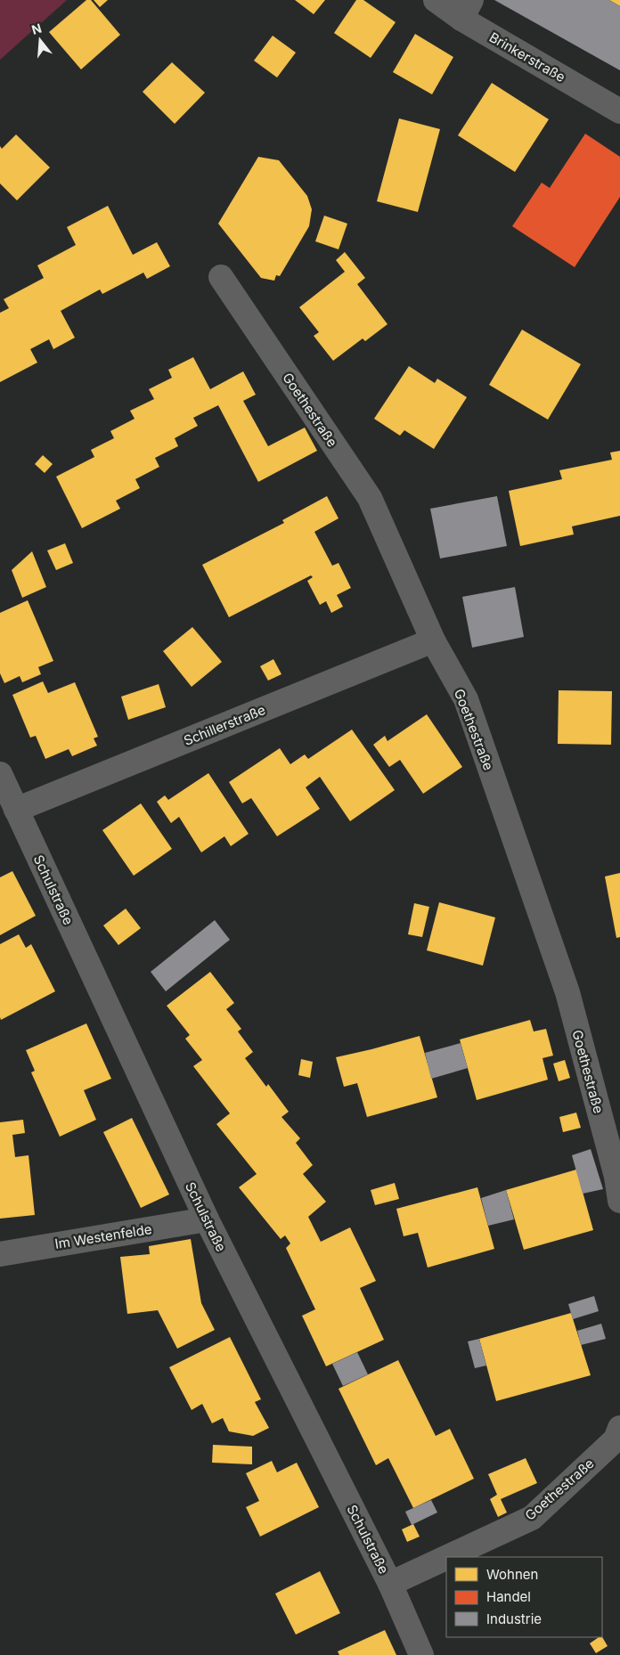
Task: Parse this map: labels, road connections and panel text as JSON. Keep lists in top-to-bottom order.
{
  "streets": {
    "street": [
      "Brinkerstraße",
      "Goethestraße",
      "Schillerstraße",
      "Schulstraße",
      "Im Westenfelde"
    ]
  },
  "crossings": [
    ["Goethestraße", "Schillerstraße"],
    ["Goethestraße", "Schulstraße"],
    ["Schillerstraße", "Schulstraße"],
    ["Schulstraße", "Im Westenfelde"]
  ],
  "legend": ["Wohnen", "Handel", "Industrie"],
  "north": "top"
}
